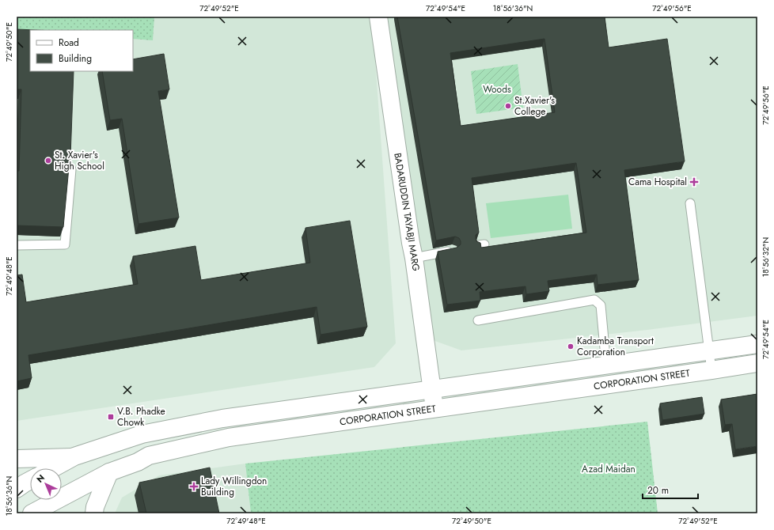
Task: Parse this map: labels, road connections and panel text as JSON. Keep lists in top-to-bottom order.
{
  "streets": {
    "main road": ["BADARUDDIN TAYABJI MARG", "CORPORATION STREET"]
  },
  "crossings": [
    ["BADARUDDIN TAYABJI MARG", "CORPORATION STREET"]
  ],
  "parks": ["Woods", "Azad Maidan"],
  "places": {
    "other": ["St.Xavier's College", "St. Xavier's High School", "Kadamba Transport Corporation"],
    "health": ["Cama Hospital", "Lady Willingdon Building"],
    "transit": ["V.B. Phadke Chowk"]
  },
  "legend": ["Road", "Building"],
  "scale_bar": "20 m",
  "north": "top left",
  "coordinates": [
    "72°49'52\"E",
    "72°49'54\"E",
    "18°56'36\"N",
    "72°49'56\"E",
    "72°49'50\"E",
    "18°56'32\"N",
    "72°49'48\"E"
  ]
}
